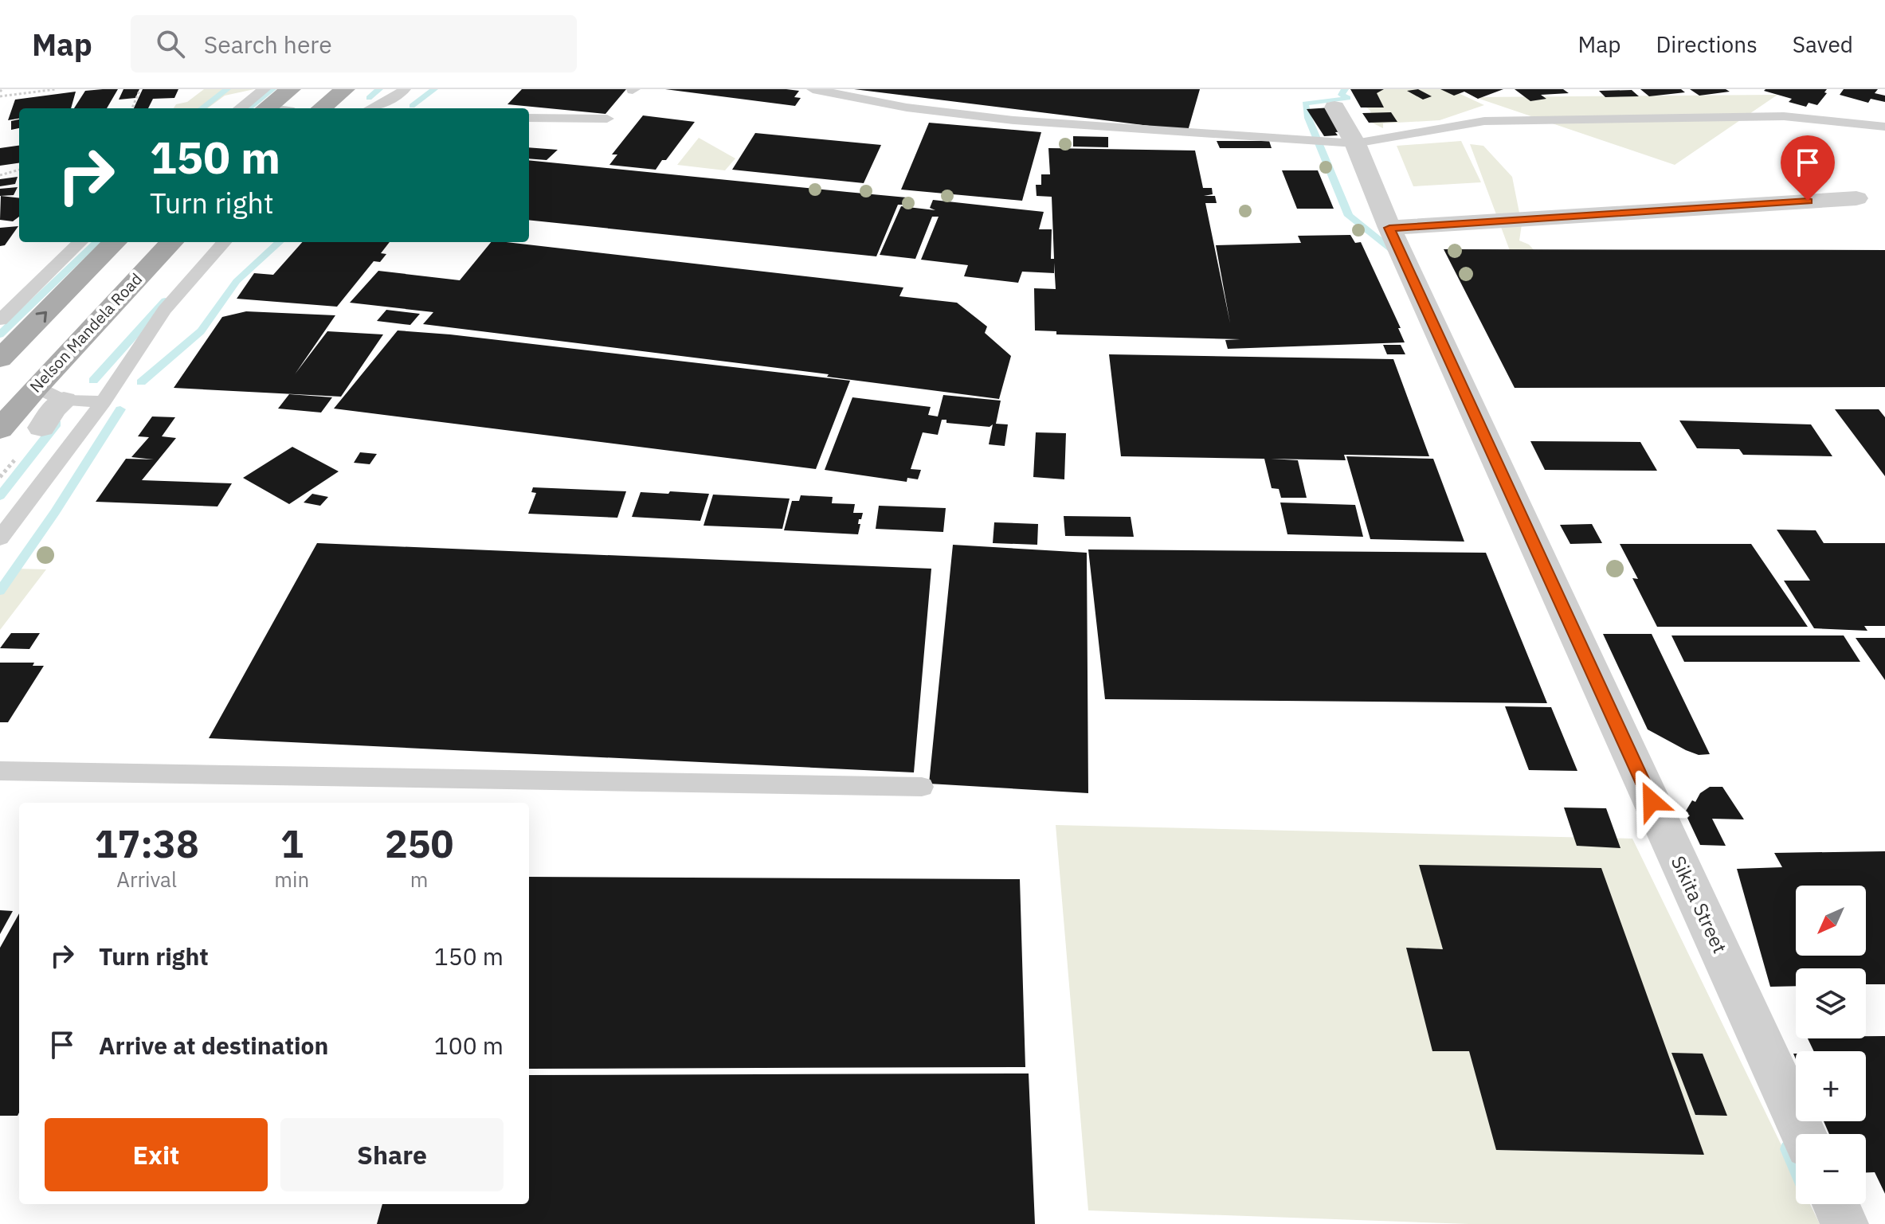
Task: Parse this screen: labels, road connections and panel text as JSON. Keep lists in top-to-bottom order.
{
  "streets": {
    "main road": ["Nelson Mandela Road"],
    "street": ["Sikita Street"]
  },
  "north": "bottom left",
  "page": {
    "header": "Map",
    "search": "Search here",
    "nav": ["Map", "Directions", "Saved"],
    "turn": ["150 m", "Turn right"],
    "eta": [
      "17:38",
      "Arrival",
      "1",
      "min",
      "250",
      "m"
    ],
    "map_buttons": ["+", "−"],
    "list": [
      {
        "name": "Turn right",
        "value": "150 m"
      },
      {
        "name": "Arrive at destination",
        "value": "100 m"
      }
    ],
    "buttons": ["Exit", "Share"]
  }
}
